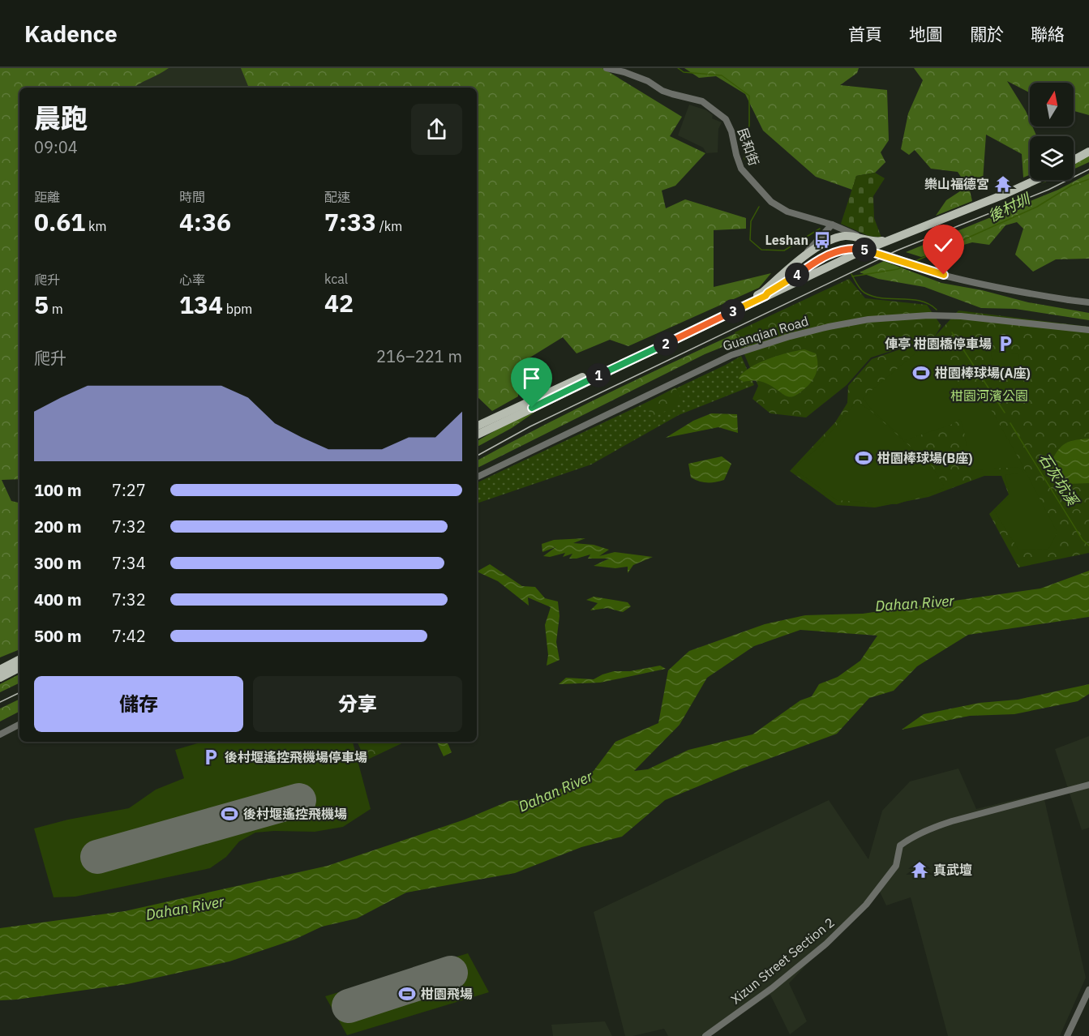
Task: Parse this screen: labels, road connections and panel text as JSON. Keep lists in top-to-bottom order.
{
  "streets": {
    "street": ["民和街", "Guanqian Road", "Xizun Street Section 2"]
  },
  "water": ["後村圳", "石灰坑溪", "Dahan River"],
  "parks": ["柑園河濱公園"],
  "places": {
    "temple": ["樂山福德宮", "真武壇"],
    "bus stop": ["Leshan"],
    "parking": ["俥亭 柑園橋停車場", "後村堰遙控飛機場停車場"],
    "sports": [
      "柑園棒球場(A座)",
      "柑園棒球場(B座)",
      "後村堰遙控飛機場",
      "柑園飛場"
    ]
  },
  "north": "top",
  "page": {
    "header": "Kadence",
    "nav": [
      "首頁",
      "地圖",
      "關於",
      "聯絡"
    ],
    "heading": ["晨跑", "09:04"],
    "stats": [
      ["距離", "0.61 km"],
      ["時間", "4:36"],
      ["配速", "7:33 /km"],
      ["爬升", "5 m"],
      ["心率", "134 bpm"],
      ["kcal", "42"]
    ],
    "pins": [
      "5",
      "4",
      "3",
      "2",
      "1"
    ],
    "chart": ["爬升", "216–221 m"],
    "list": [
      {
        "name": "100 m",
        "note": "7:27"
      },
      {
        "name": "200 m",
        "note": "7:32"
      },
      {
        "name": "300 m",
        "note": "7:34"
      },
      {
        "name": "400 m",
        "note": "7:32"
      },
      {
        "name": "500 m",
        "note": "7:42"
      }
    ],
    "buttons": ["儲存", "分享"]
  }
}
